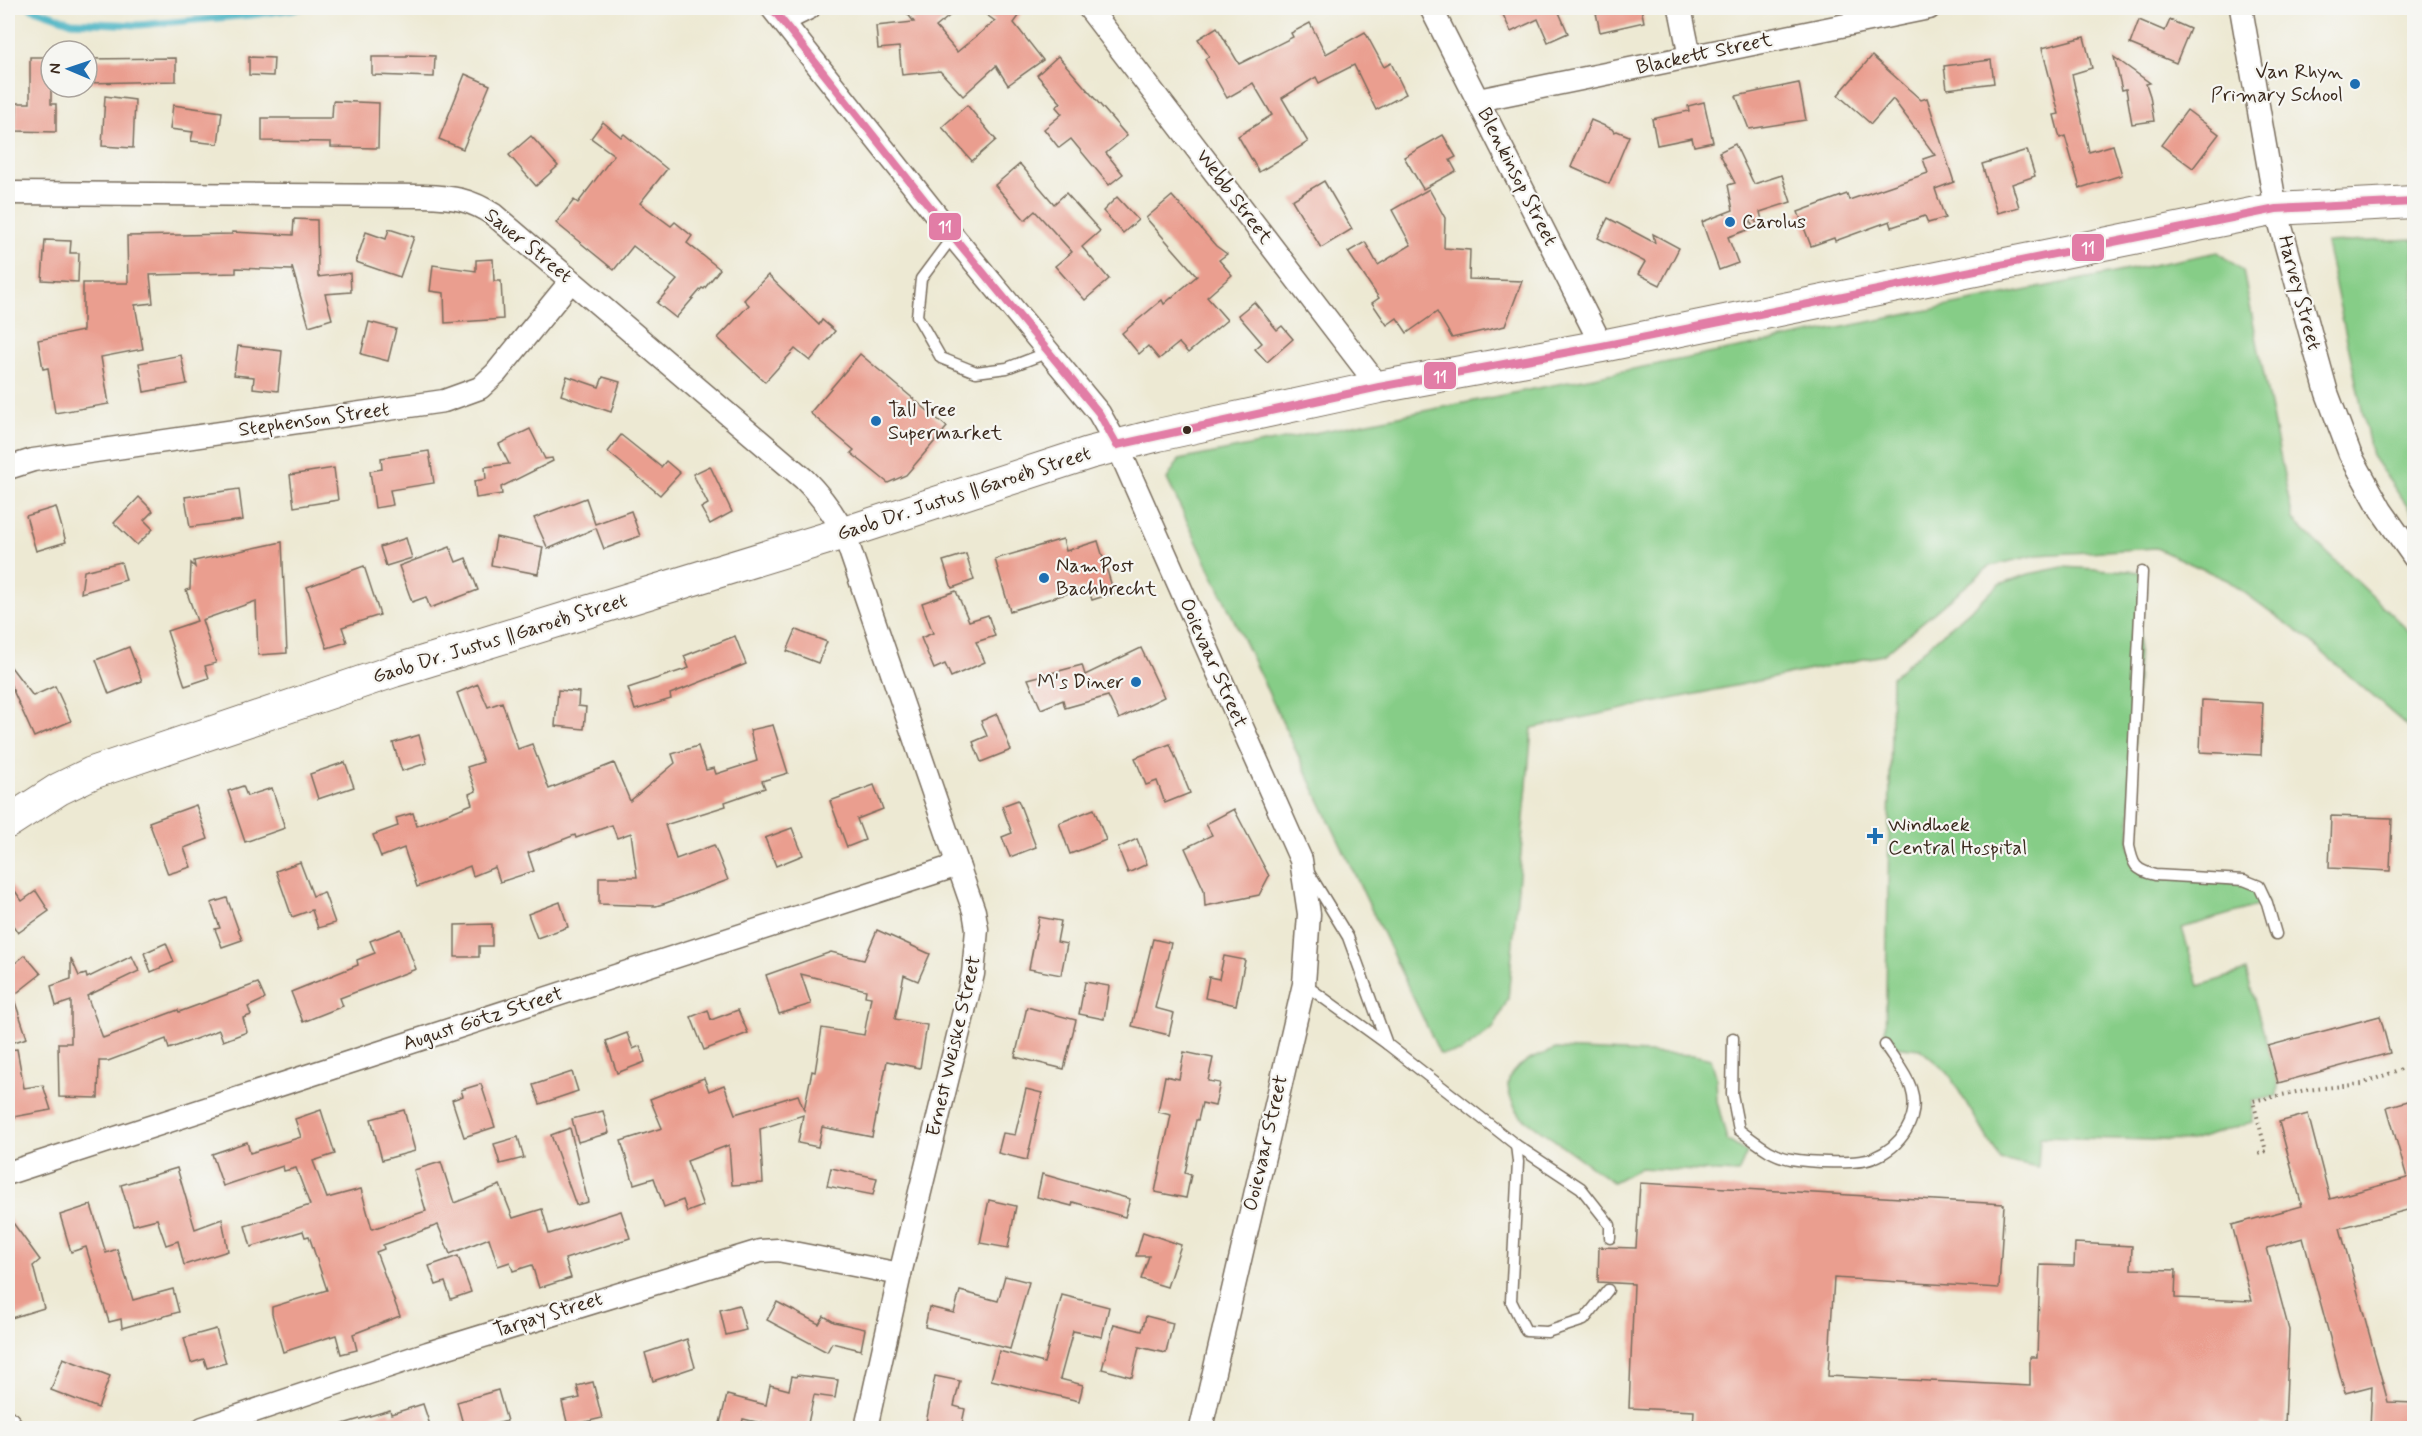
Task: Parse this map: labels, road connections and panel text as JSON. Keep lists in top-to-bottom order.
{
  "streets": {
    "street": [
      "Blackett Street",
      "Blenkinsop Street",
      "Webb Street",
      "Sauer Street",
      "Harvey Street",
      "Stephenson Street",
      "Gaob Dr. Justus ǁGaroëb Street",
      "Ooievaar Street",
      "August Götz Street",
      "Ernest Weiske Street",
      "Tarpay Street"
    ]
  },
  "crossings": [
    ["Blackett Street", "Blenkinsop Street"],
    ["Blenkinsop Street", "Gaob Dr. Justus ǁGaroëb Street"],
    ["Webb Street", "Gaob Dr. Justus ǁGaroëb Street"],
    ["Sauer Street", "Stephenson Street"],
    ["Sauer Street", "Gaob Dr. Justus ǁGaroëb Street"],
    ["Sauer Street", "Ernest Weiske Street"],
    ["Harvey Street", "Gaob Dr. Justus ǁGaroëb Street"],
    ["Gaob Dr. Justus ǁGaroëb Street", "Ooievaar Street"],
    ["Gaob Dr. Justus ǁGaroëb Street", "Ernest Weiske Street"],
    ["August Götz Street", "Ernest Weiske Street"],
    ["Ernest Weiske Street", "Tarpay Street"]
  ],
  "places": {
    "other": [
      "Van Rhyn Primary School",
      "Carolus",
      "Tall Tree Supermarket",
      "NamPost Bachbrecht",
      "M's Diner"
    ],
    "health": ["Windhoek Central Hospital"]
  },
  "lines": ["transit line 11"],
  "north": "left"
}
